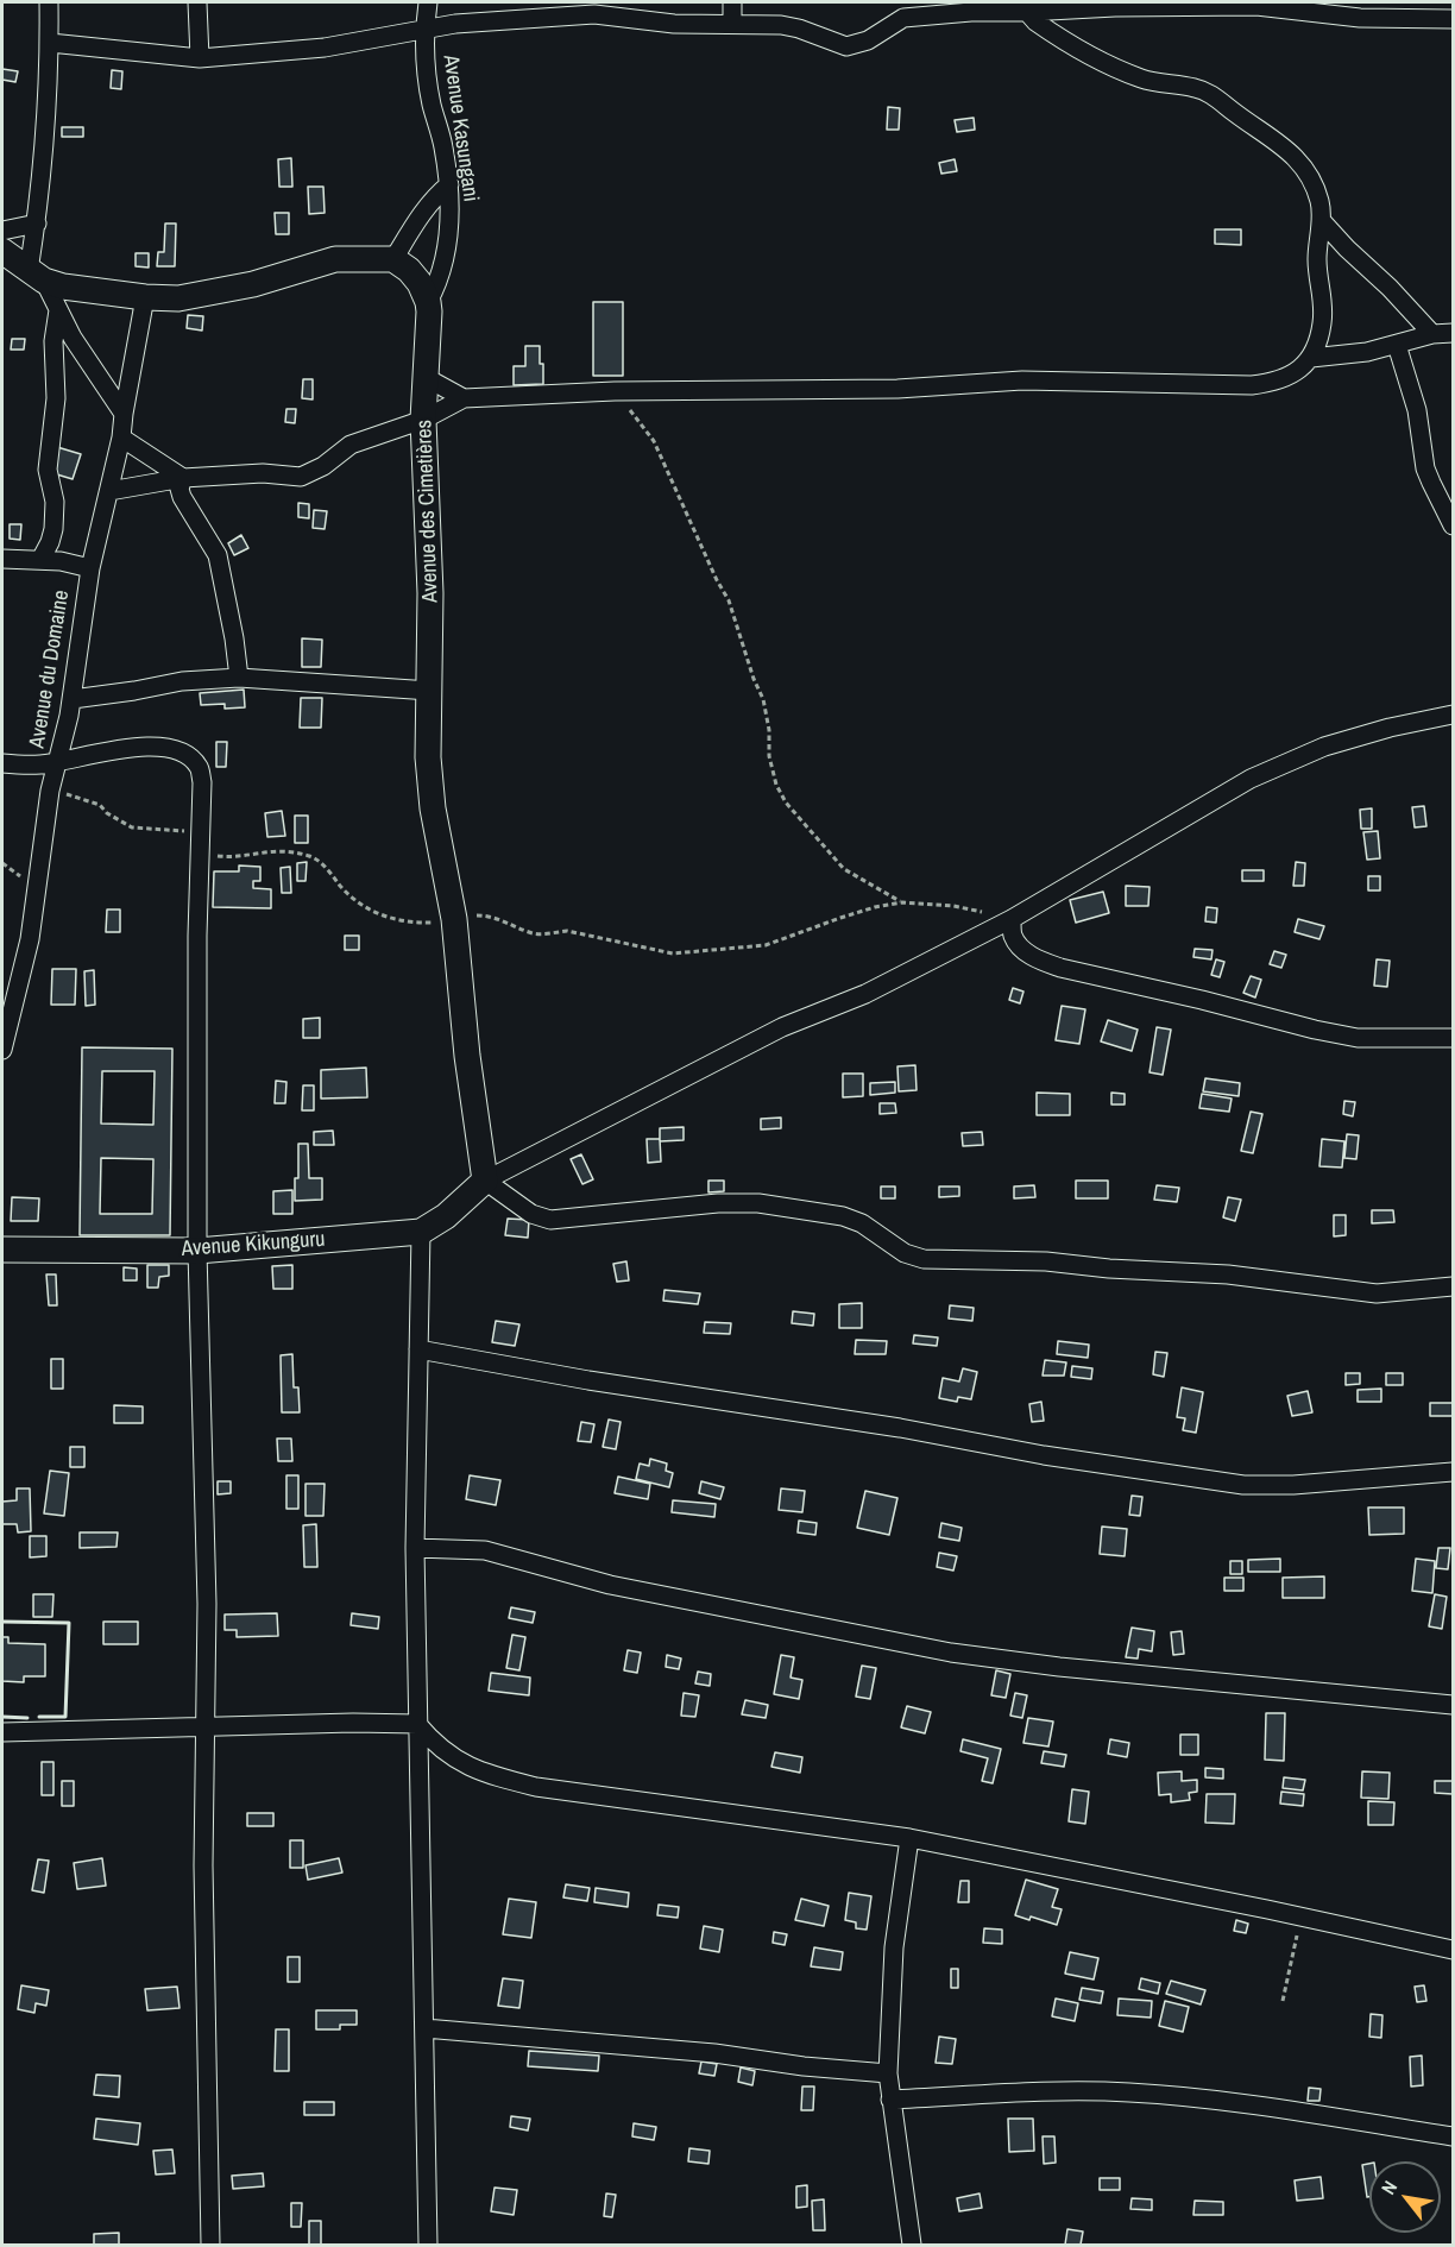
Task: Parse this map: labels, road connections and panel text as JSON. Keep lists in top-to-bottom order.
{
  "streets": {
    "street": [
      "Avenue Kasungani",
      "Avenue des Cimetières",
      "Avenue du Domaine",
      "Avenue Kikunguru"
    ]
  },
  "crossings": [
    ["Avenue Kasungani", "Avenue des Cimetières"],
    ["Avenue des Cimetières", "Avenue Kikunguru"]
  ],
  "north": "top left"
}
